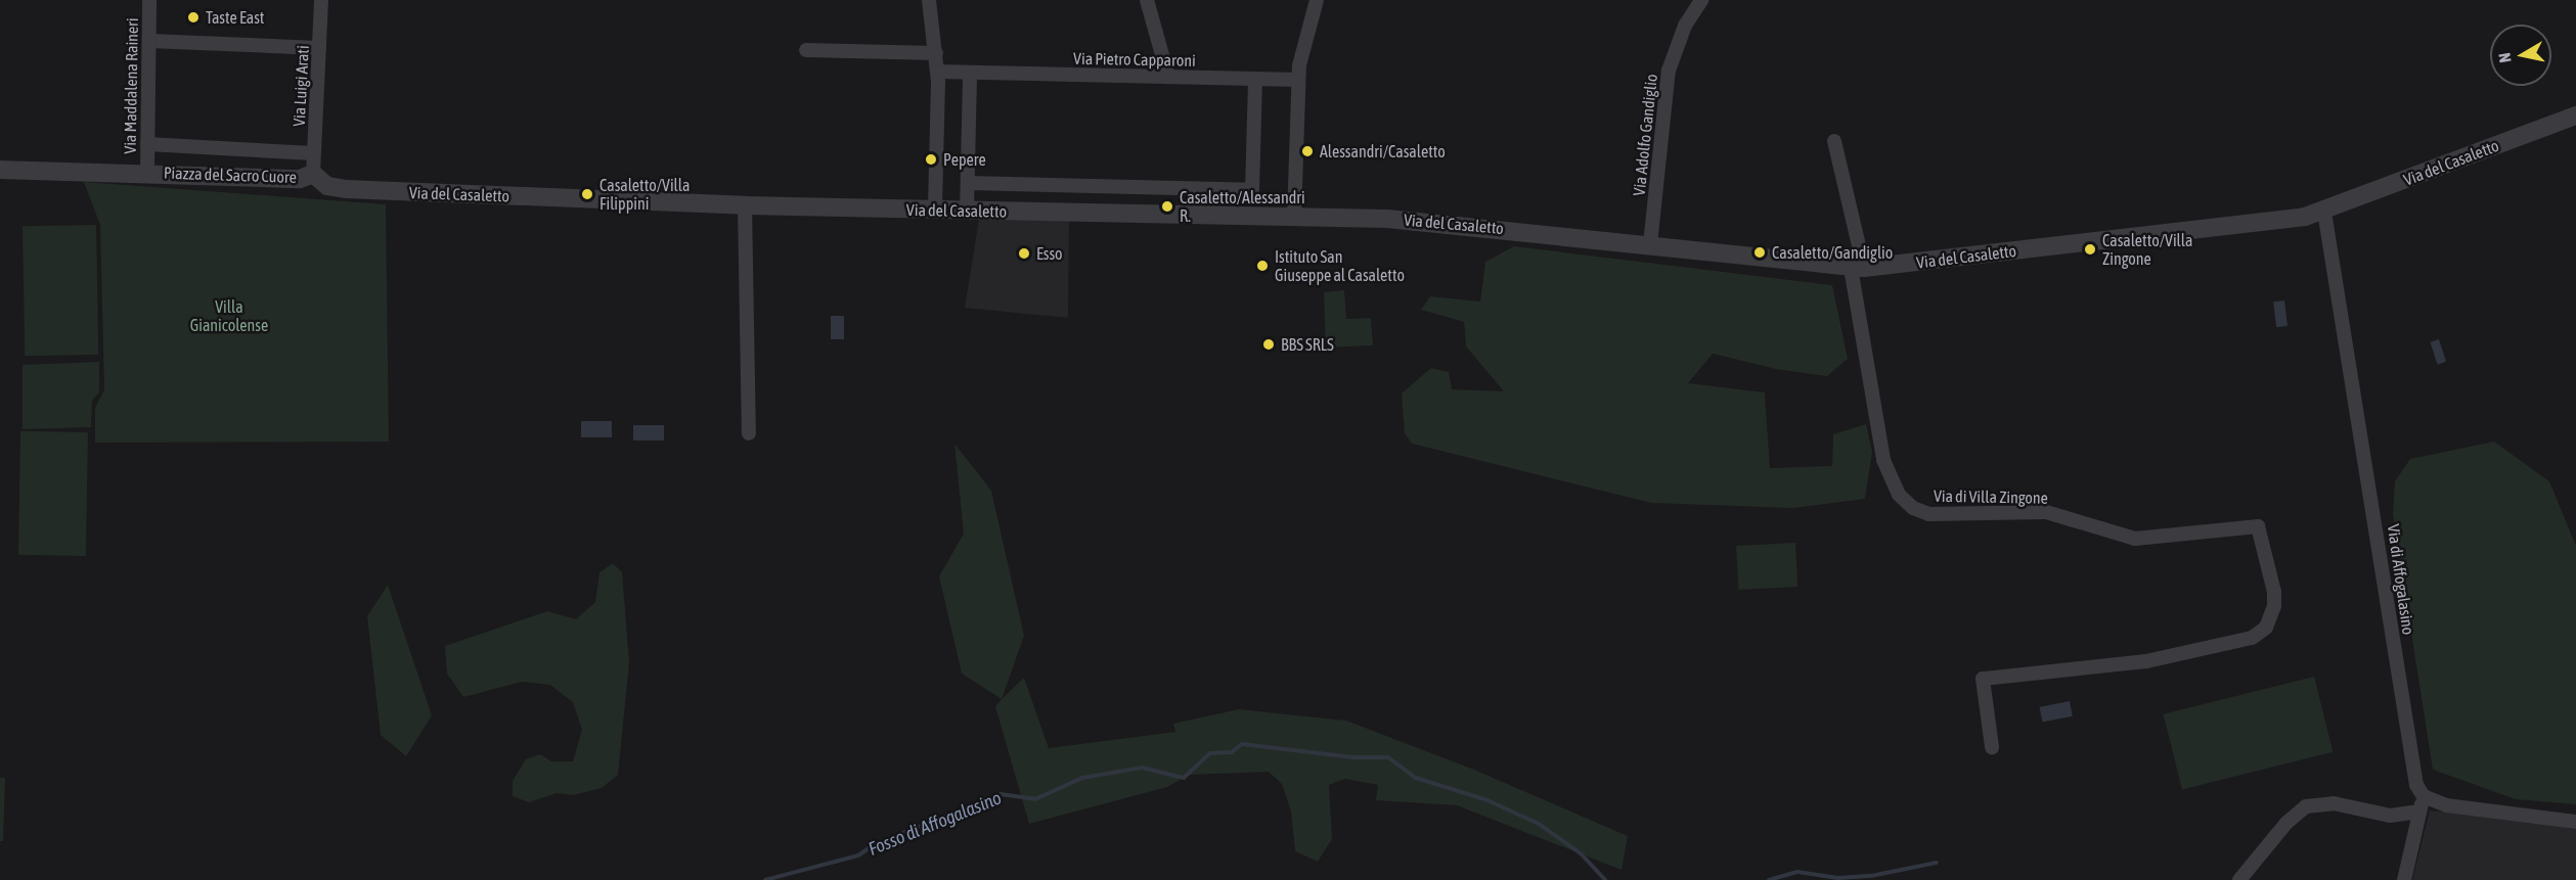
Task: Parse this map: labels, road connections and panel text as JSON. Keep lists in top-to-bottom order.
{
  "streets": {
    "street": [
      "Via Pietro Capparoni",
      "Via Maddalena Raineri",
      "Via Luigi Arati",
      "Via Adolfo Gandiglio",
      "Via del Casaletto",
      "Piazza del Sacro Cuore",
      "Via di Villa Zingone",
      "Via di Affogalasino"
    ]
  },
  "crossings": [
    ["Via Maddalena Raineri", "Piazza del Sacro Cuore"],
    ["Via Luigi Arati", "Via del Casaletto"],
    ["Via Luigi Arati", "Piazza del Sacro Cuore"],
    ["Via Adolfo Gandiglio", "Via del Casaletto"],
    ["Via del Casaletto", "Piazza del Sacro Cuore"],
    ["Via del Casaletto", "Via di Villa Zingone"],
    ["Via del Casaletto", "Via di Affogalasino"]
  ],
  "water": ["Fosso di Affogalasino"],
  "parks": ["Villa Gianicolense"],
  "places": [
    "Taste East",
    "Alessandri/Casaletto",
    "Pepere",
    "Casaletto/Villa Filippini",
    "Casaletto/Alessandri R.",
    "Casaletto/Villa Zingone",
    "Casaletto/Gandiglio",
    "Esso",
    "Istituto San Giuseppe al Casaletto",
    "BBS SRLS"
  ],
  "north": "left"
}
